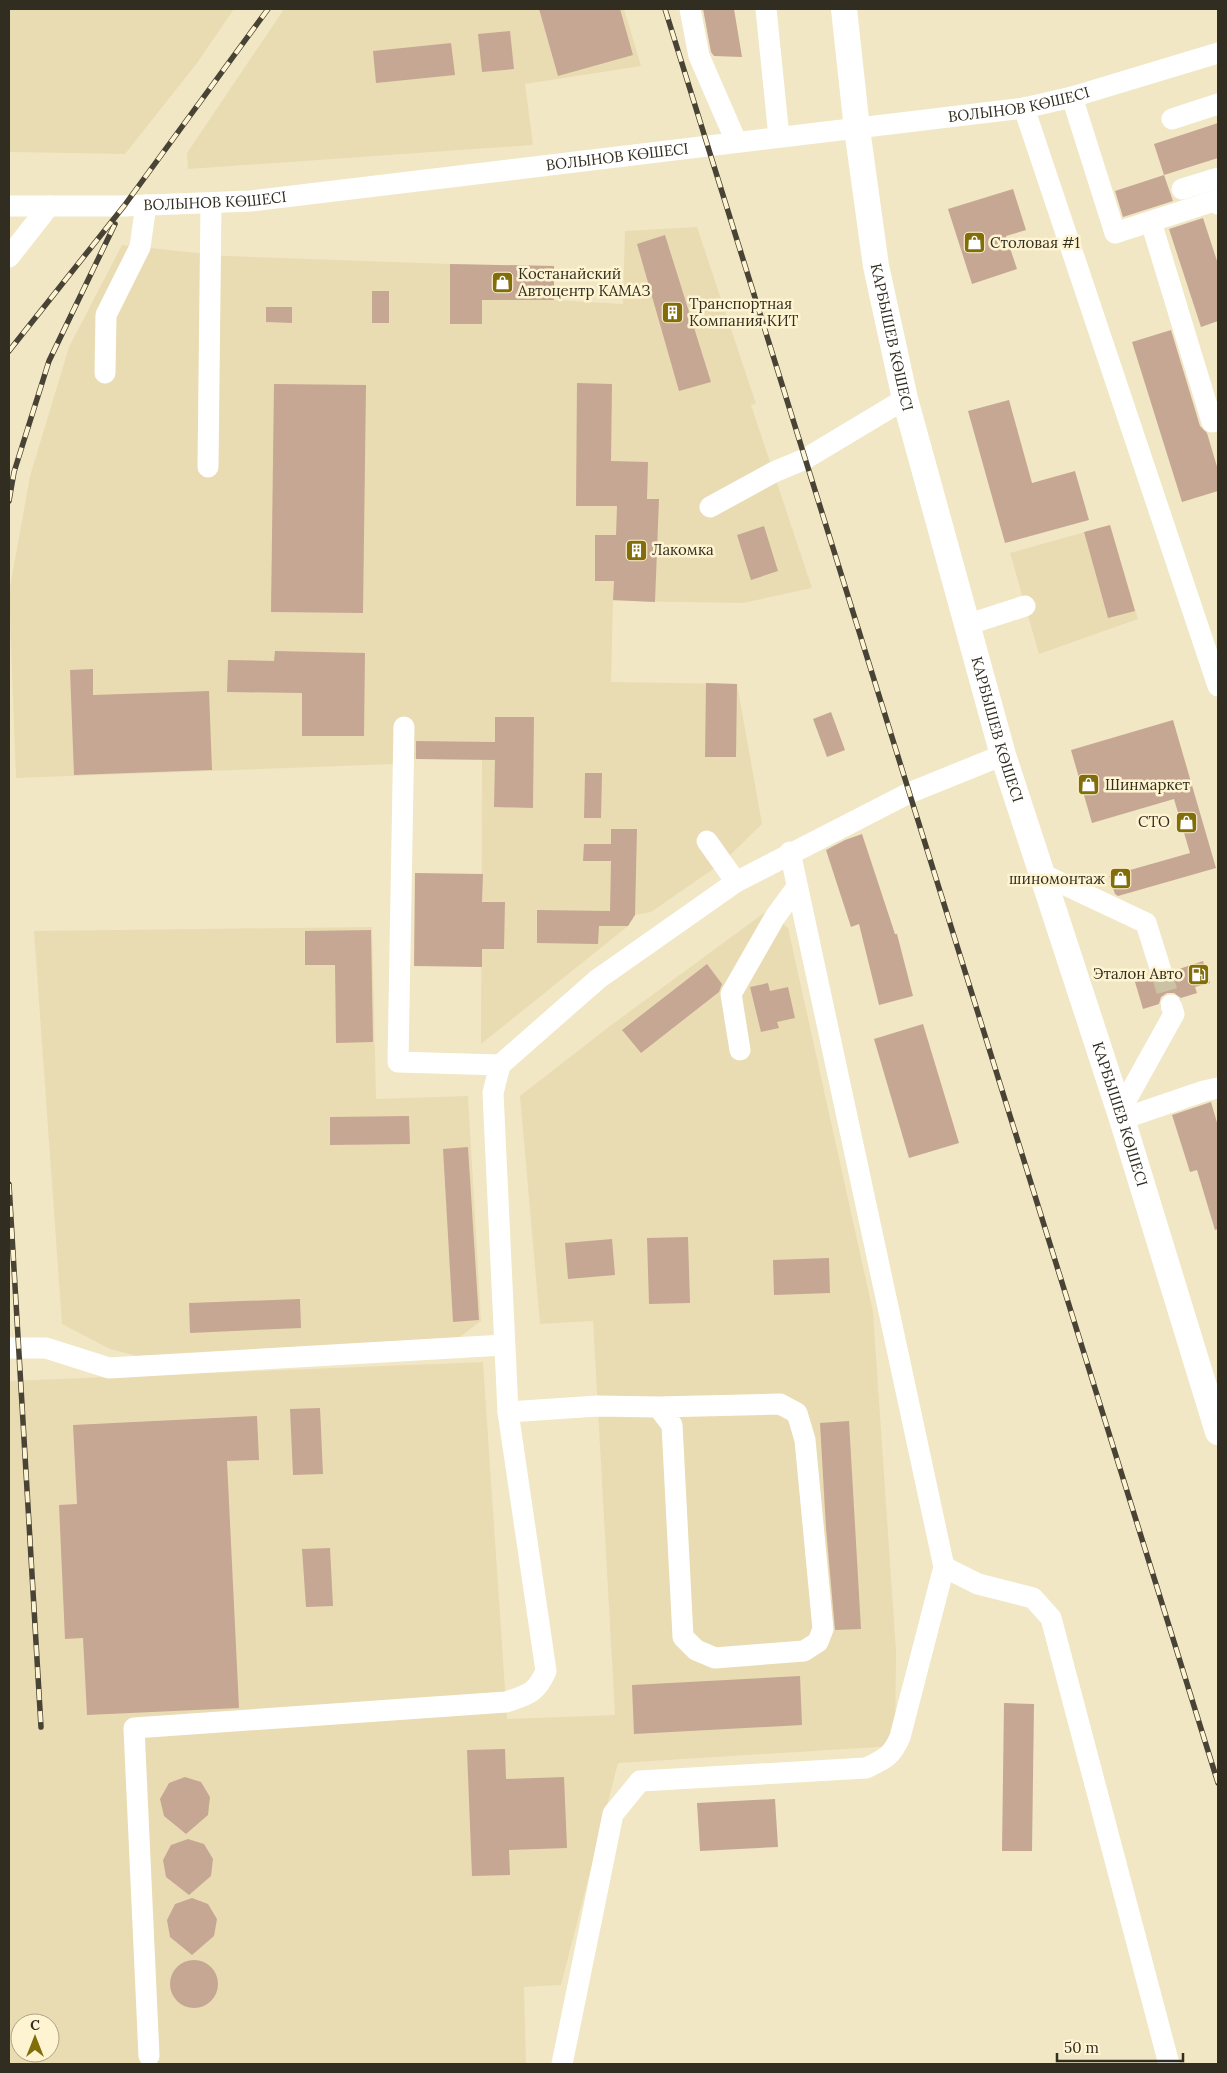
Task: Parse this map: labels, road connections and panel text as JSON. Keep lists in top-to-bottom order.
{
  "streets": {
    "main road": ["КАРБЫШЕВ КӨШЕСІ"],
    "street": ["ВОЛЫНОВ КӨШЕСІ"]
  },
  "crossings": [
    ["ВОЛЫНОВ КӨШЕСІ", "КАРБЫШЕВ КӨШЕСІ"]
  ],
  "places": {
    "shop": [
      "Столовая #1",
      "Костанайский Автоцентр КАМАЗ",
      "Шинмаркет",
      "СТО",
      "шиномонтаж"
    ],
    "building": ["Транспортная Компания КИТ", "Лакомка"],
    "fuel station": ["Эталон Авто"]
  },
  "scale_bar": "50 m",
  "north": "top"
}
